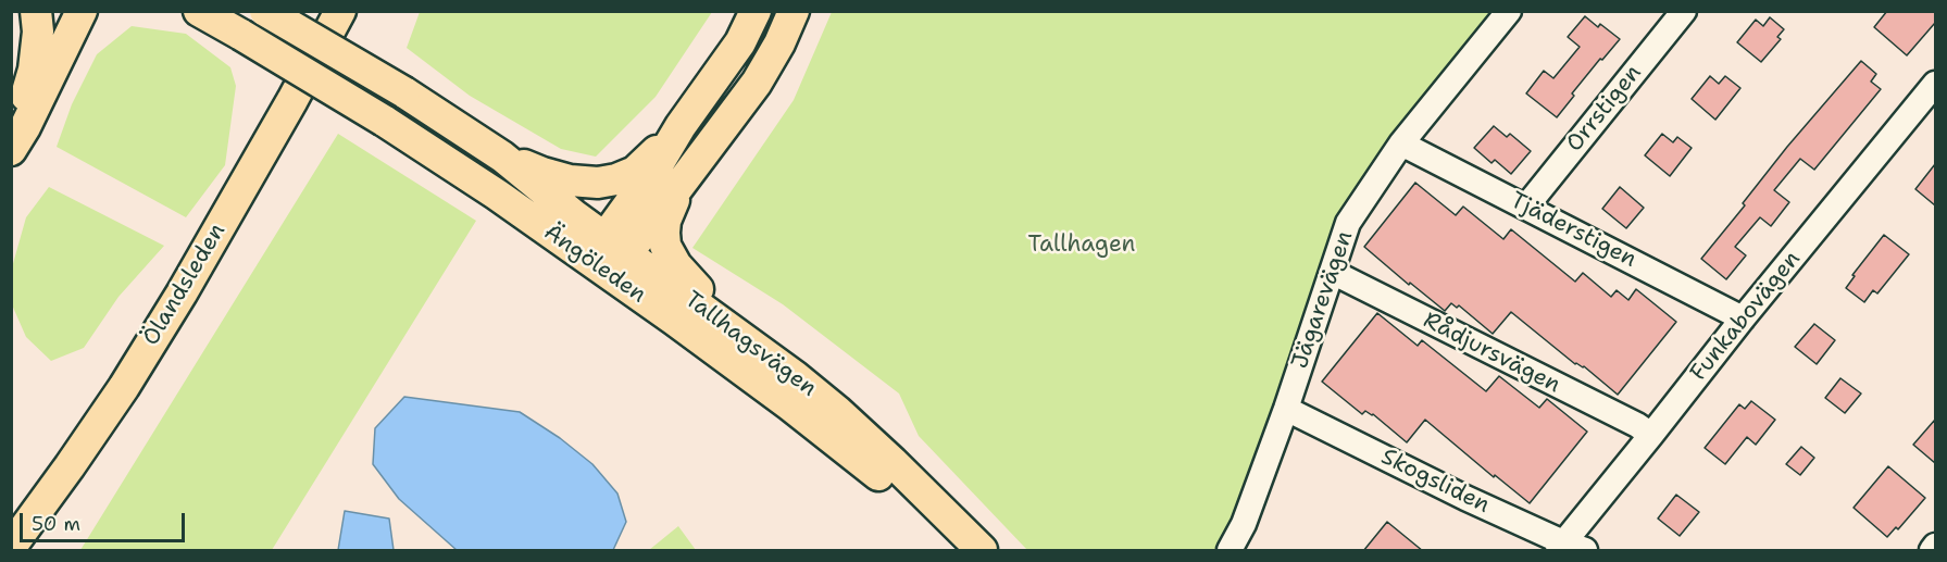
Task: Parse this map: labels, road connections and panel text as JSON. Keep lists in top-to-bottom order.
{
  "streets": {
    "main road": ["Ängöleden", "Ölandsleden", "Tallhagsvägen"],
    "street": [
      "Orrstigen",
      "Tjäderstigen",
      "Jägarevägen",
      "Funkabovägen",
      "Rådjursvägen",
      "Skogsliden"
    ]
  },
  "crossings": [
    ["Orrstigen", "Tjäderstigen"],
    ["Tjäderstigen", "Jägarevägen"],
    ["Tjäderstigen", "Funkabovägen"],
    ["Ängöleden", "Tallhagsvägen"],
    ["Jägarevägen", "Rådjursvägen"],
    ["Jägarevägen", "Skogsliden"],
    ["Funkabovägen", "Rådjursvägen"],
    ["Funkabovägen", "Skogsliden"]
  ],
  "parks": ["Tallhagen"],
  "scale_bar": "50 m"
}
